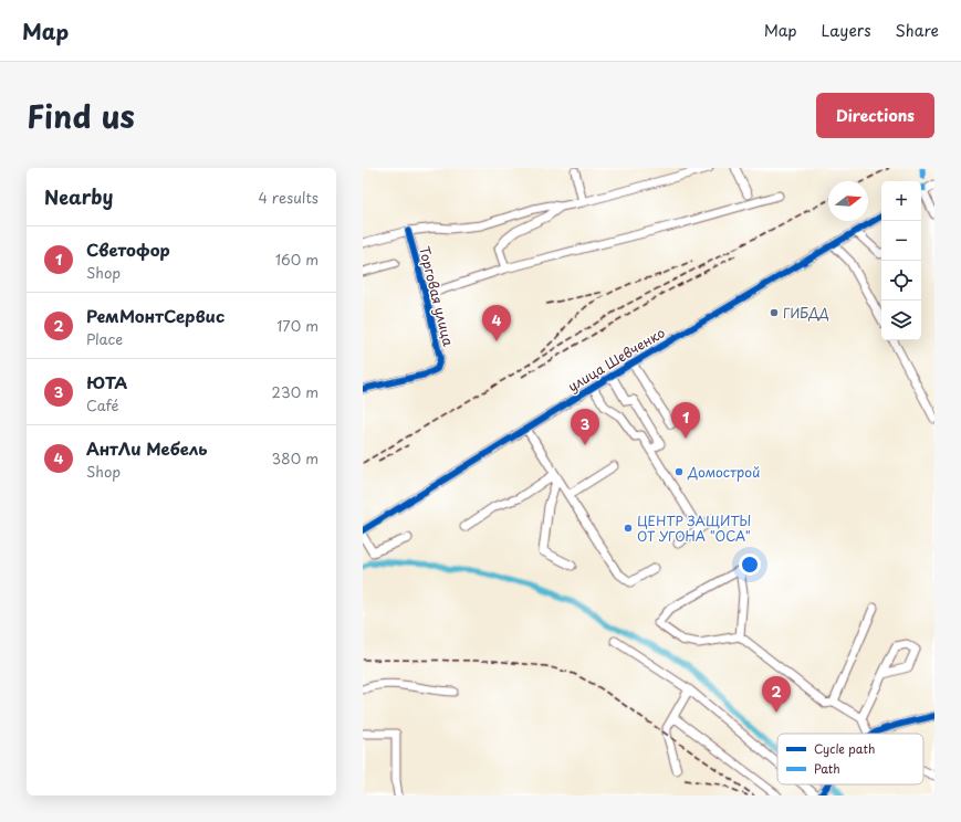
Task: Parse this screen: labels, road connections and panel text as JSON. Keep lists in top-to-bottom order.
{
  "streets": {
    "street": ["Торговая улица", "улица Шевченко"]
  },
  "places": ["ГИБДД", "Домострой", "ЦЕНТР ЗАЩИТЫ ОТ УГОНА \"ОСА\""],
  "legend": ["Cycle path", "Path"],
  "north": "right",
  "page": {
    "header": "Map",
    "nav": ["Map", "Layers", "Share"],
    "title": "Find us",
    "buttons": "Directions",
    "heading": ["Nearby", "4 results"],
    "map_buttons": ["+", "−"],
    "list": [
      {
        "mark": "1",
        "name": "Светофор",
        "note": "Shop",
        "value": "160 m"
      },
      {
        "mark": "2",
        "name": "РемМонтСервис",
        "note": "Place",
        "value": "170 m"
      },
      {
        "mark": "3",
        "name": "ЮТА",
        "note": "Café",
        "value": "230 m"
      },
      {
        "mark": "4",
        "name": "АнтЛи Мебель",
        "note": "Shop",
        "value": "380 m"
      }
    ],
    "pins": [
      "4",
      "1",
      "3",
      "2"
    ]
  }
}
